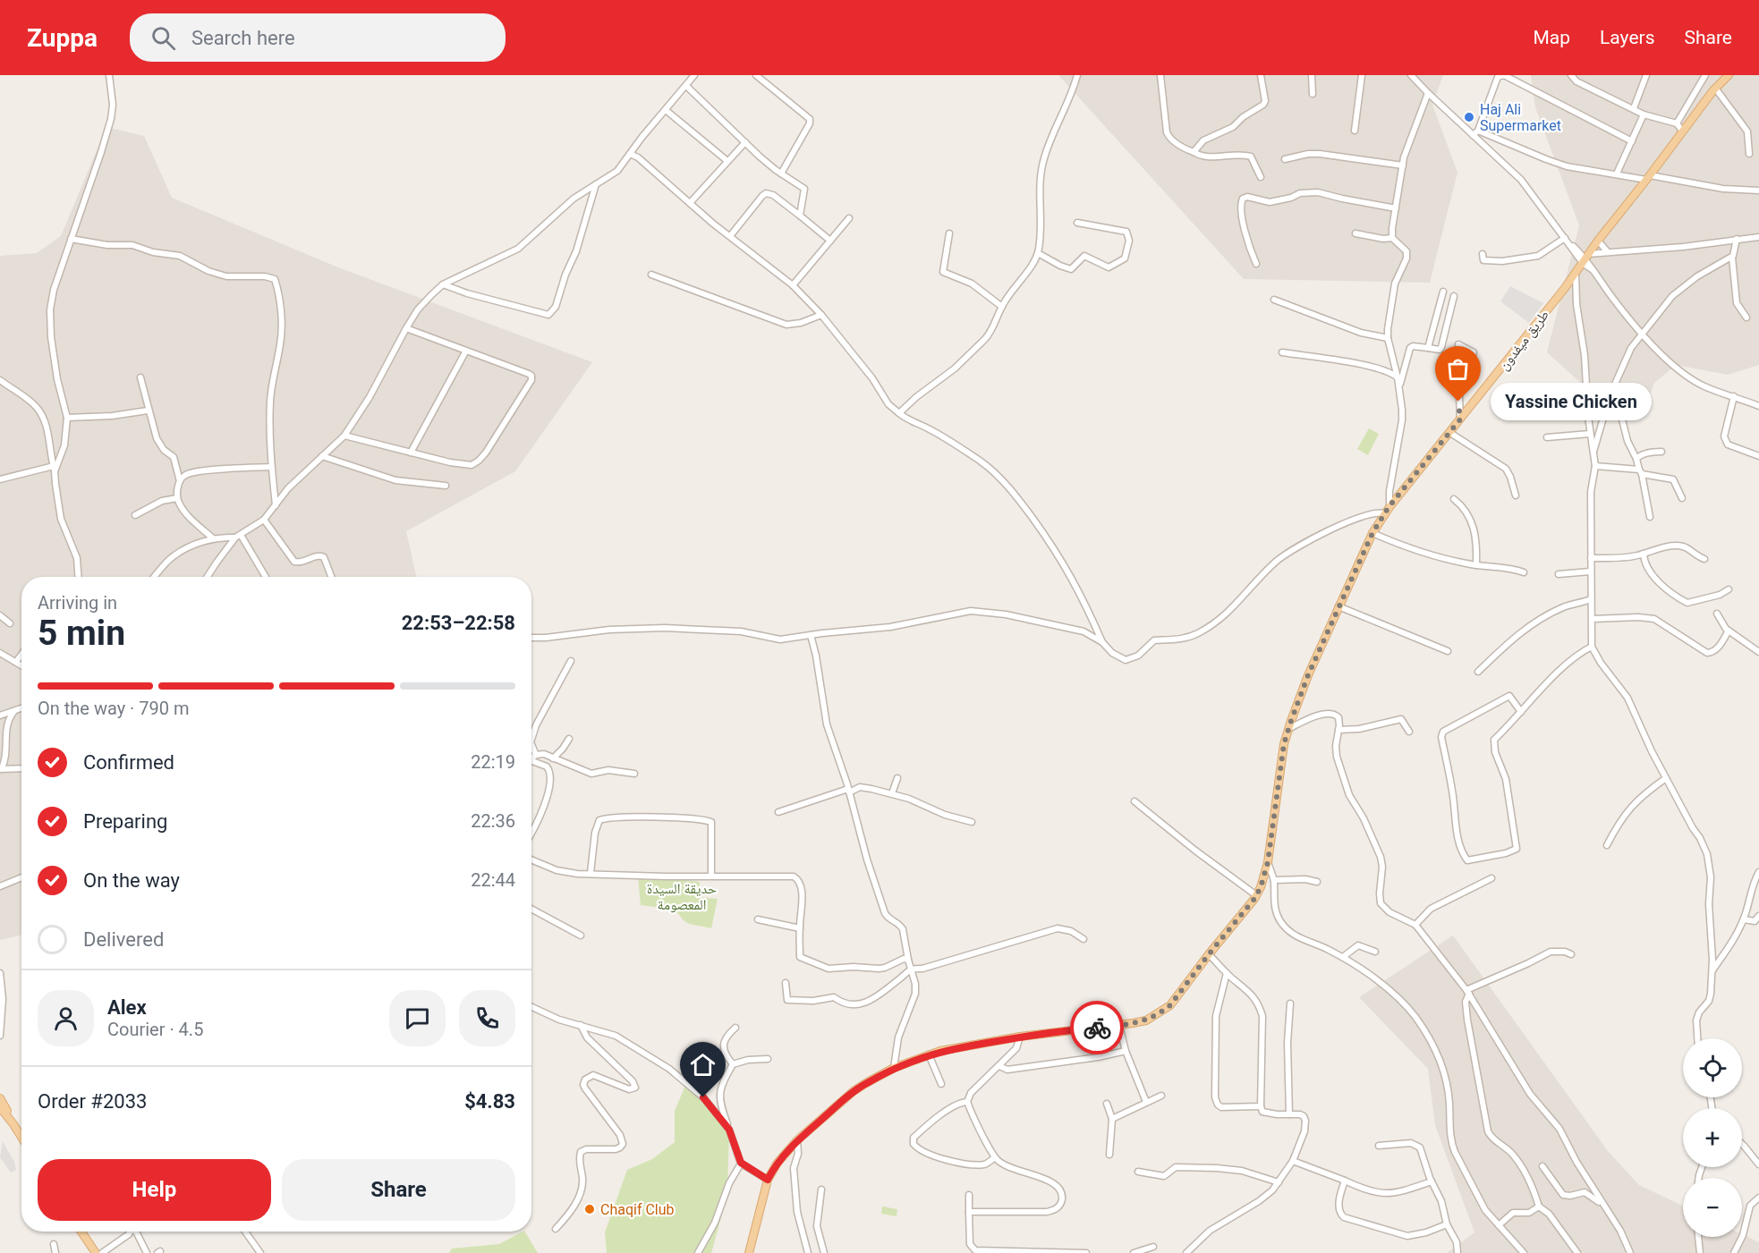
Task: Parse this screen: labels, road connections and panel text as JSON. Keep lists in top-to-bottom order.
{
  "streets": {
    "main road": ["طريق ميفدون"]
  },
  "parks": ["حديقة السيدة المعصومة"],
  "places": ["Haj Ali Supermarket", "Yassine Chicken", "Chaqif Club"],
  "page": {
    "header": "Zuppa",
    "search": "Search here",
    "nav": ["Map", "Layers", "Share"],
    "bubble": "Yassine Chicken",
    "heading": ["5 min", "Arriving in", "22:53–22:58"],
    "panel": [
      "Alex",
      "Courier · 4.5",
      "Order #2033",
      "$4.83"
    ],
    "bar": "On the way · 790 m",
    "list": [
      ["Confirmed", "22:19"],
      ["Preparing", "22:36"],
      ["On the way", "22:44"],
      "Delivered"
    ],
    "map_buttons": ["+", "−"],
    "buttons": ["Help", "Share"]
  }
}
